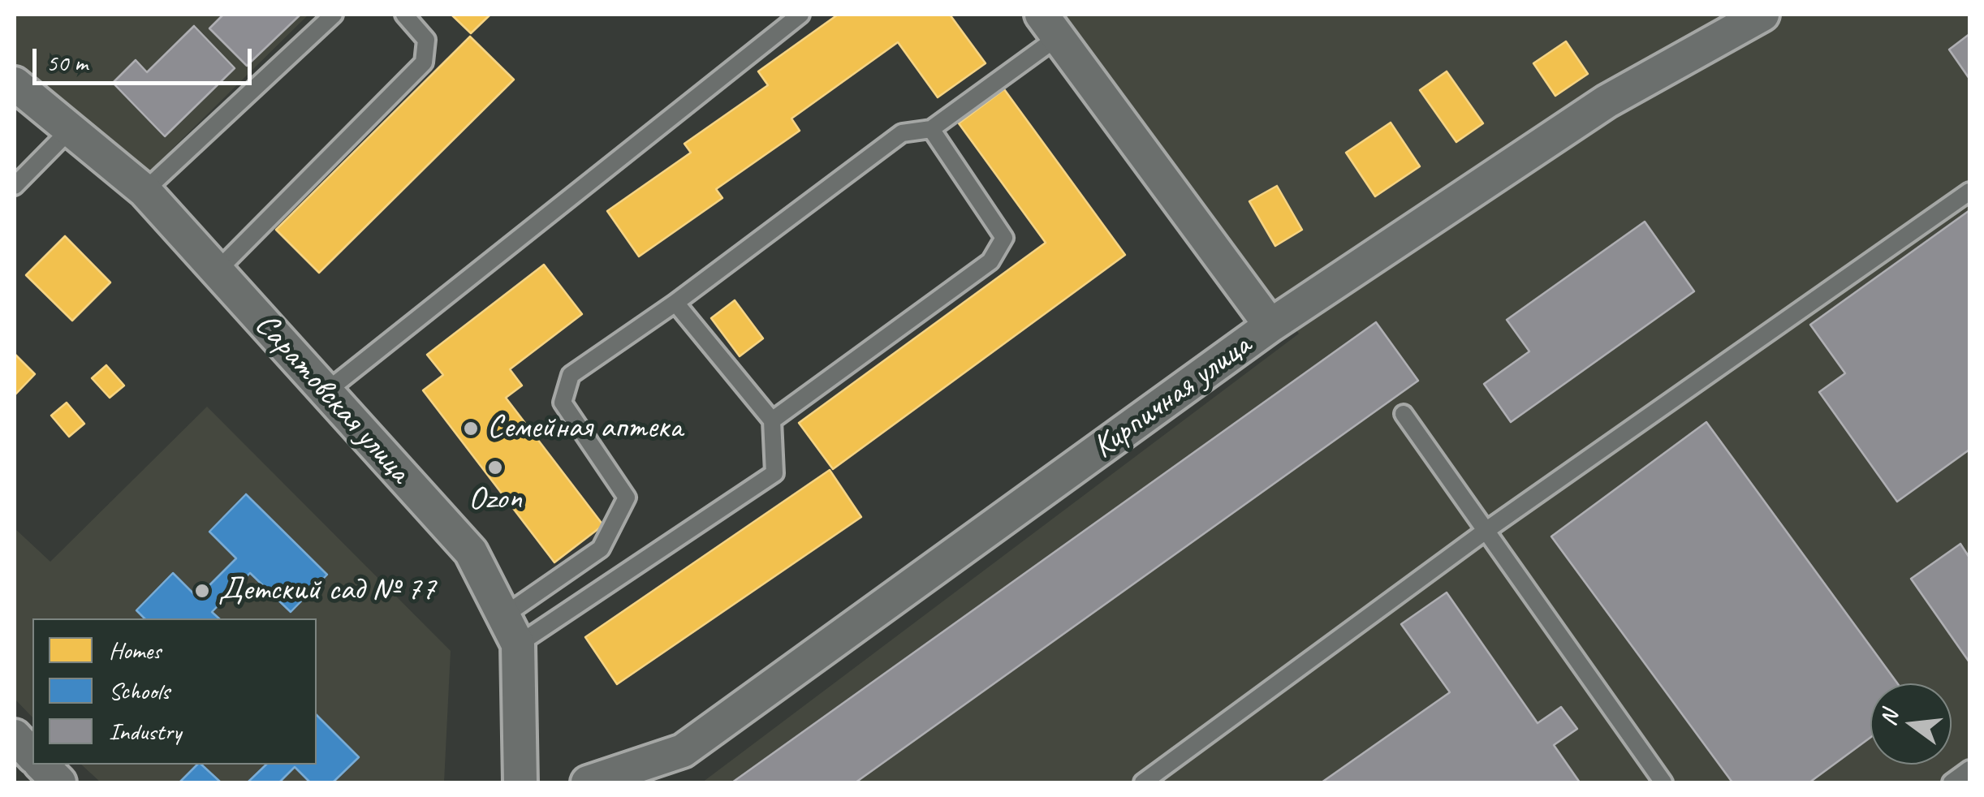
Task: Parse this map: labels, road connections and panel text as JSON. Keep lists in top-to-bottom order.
{
  "streets": {
    "street": ["Кирпичная улица", "Саратовская улица"]
  },
  "places": ["Семейная аптека", "Ozon", "Детский сад № 77"],
  "legend": ["Homes", "Schools", "Industry"],
  "scale_bar": "50 m",
  "north": "left"
}
